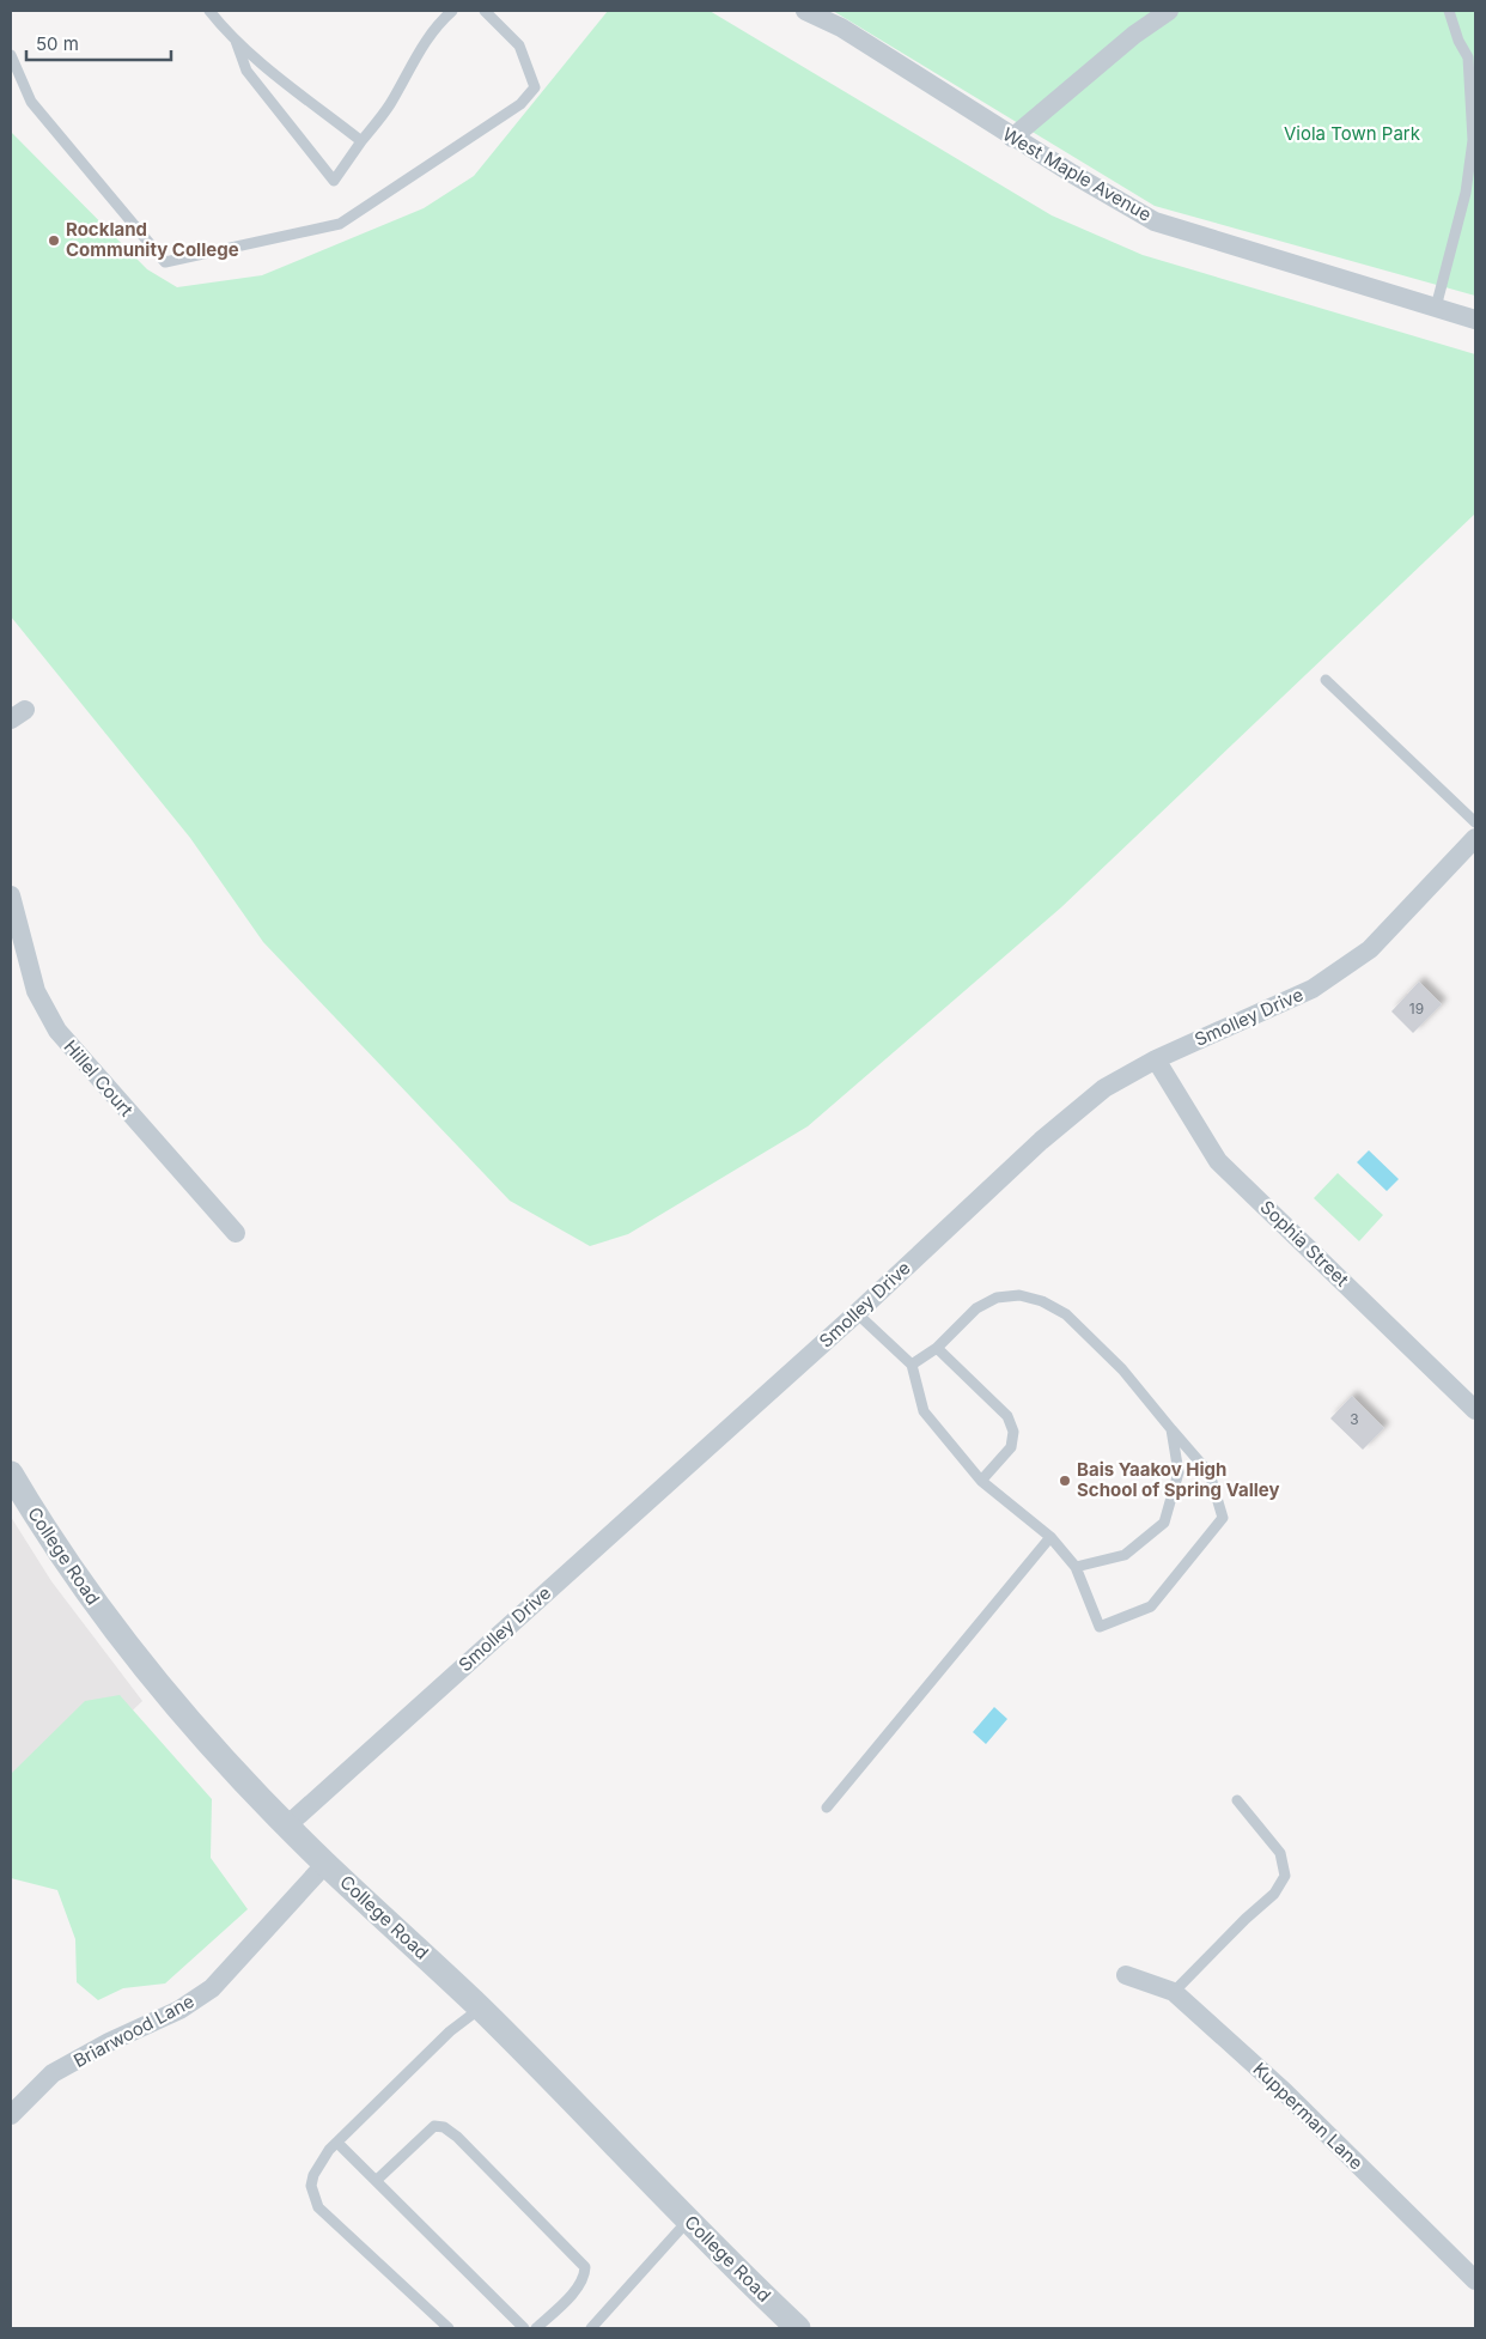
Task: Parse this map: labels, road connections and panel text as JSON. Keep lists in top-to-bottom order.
{
  "streets": {
    "street": [
      "West Maple Avenue",
      "Smolley Drive",
      "Hillel Court",
      "Sophia Street",
      "College Road",
      "Briarwood Lane",
      "Kupperman Lane"
    ]
  },
  "crossings": [
    ["Smolley Drive", "Sophia Street"],
    ["Smolley Drive", "College Road"],
    ["College Road", "Briarwood Lane"]
  ],
  "parks": ["Viola Town Park"],
  "places": ["Rockland Community College", "Bais Yaakov High School of Spring Valley"],
  "house_numbers": ["19", "3"],
  "scale_bar": "50 m"
}
